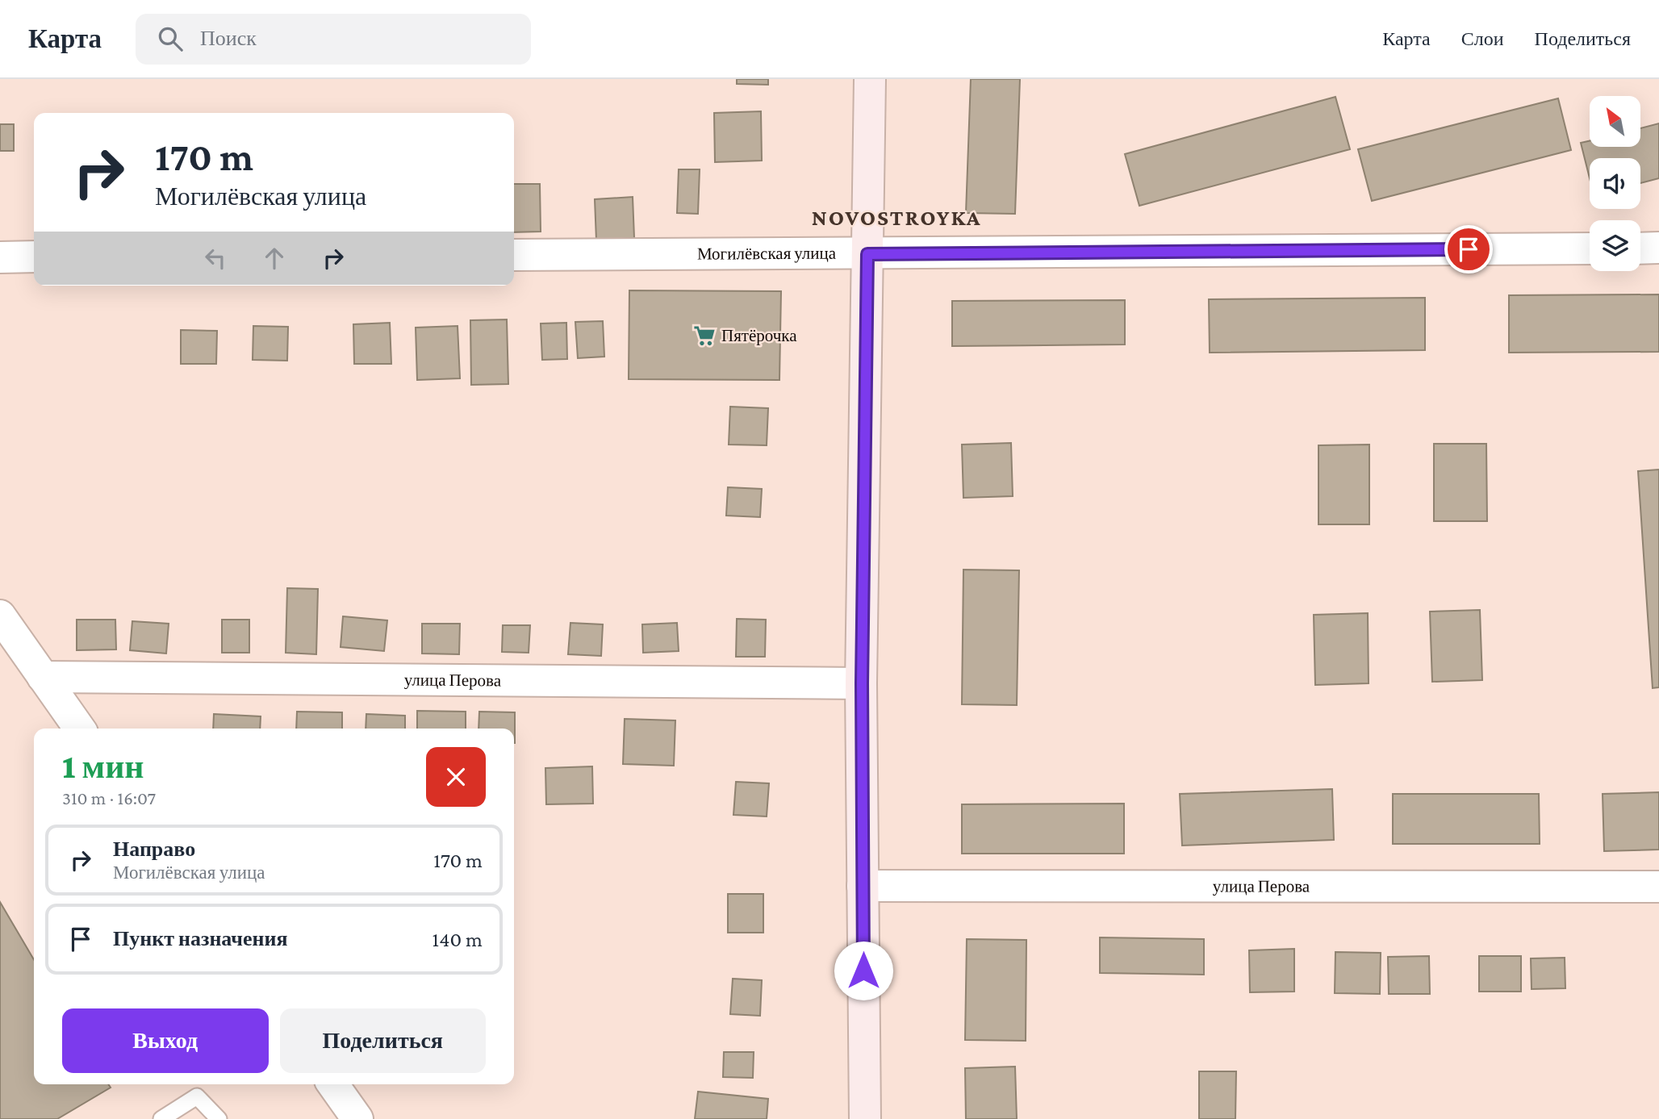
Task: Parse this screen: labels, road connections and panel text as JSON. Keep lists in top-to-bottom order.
{
  "streets": {
    "street": ["Могилёвская улица", "улица Перова"]
  },
  "districts": ["NOVOSTROYKA"],
  "places": {
    "supermarket": ["Пятёрочка"]
  },
  "north": "top left",
  "page": {
    "header": "Карта",
    "search": "Поиск",
    "nav": ["Карта", "Слои", "Поделиться"],
    "turn": ["170 m", "Могилёвская улица"],
    "heading": ["1 мин", "310 m · 16:07"],
    "list": [
      {
        "name": "Направо",
        "note": "Могилёвская улица",
        "value": "170 m"
      },
      {
        "name": "Пункт назначения",
        "value": "140 m"
      }
    ],
    "buttons": ["Выход", "Поделиться"]
  }
}
